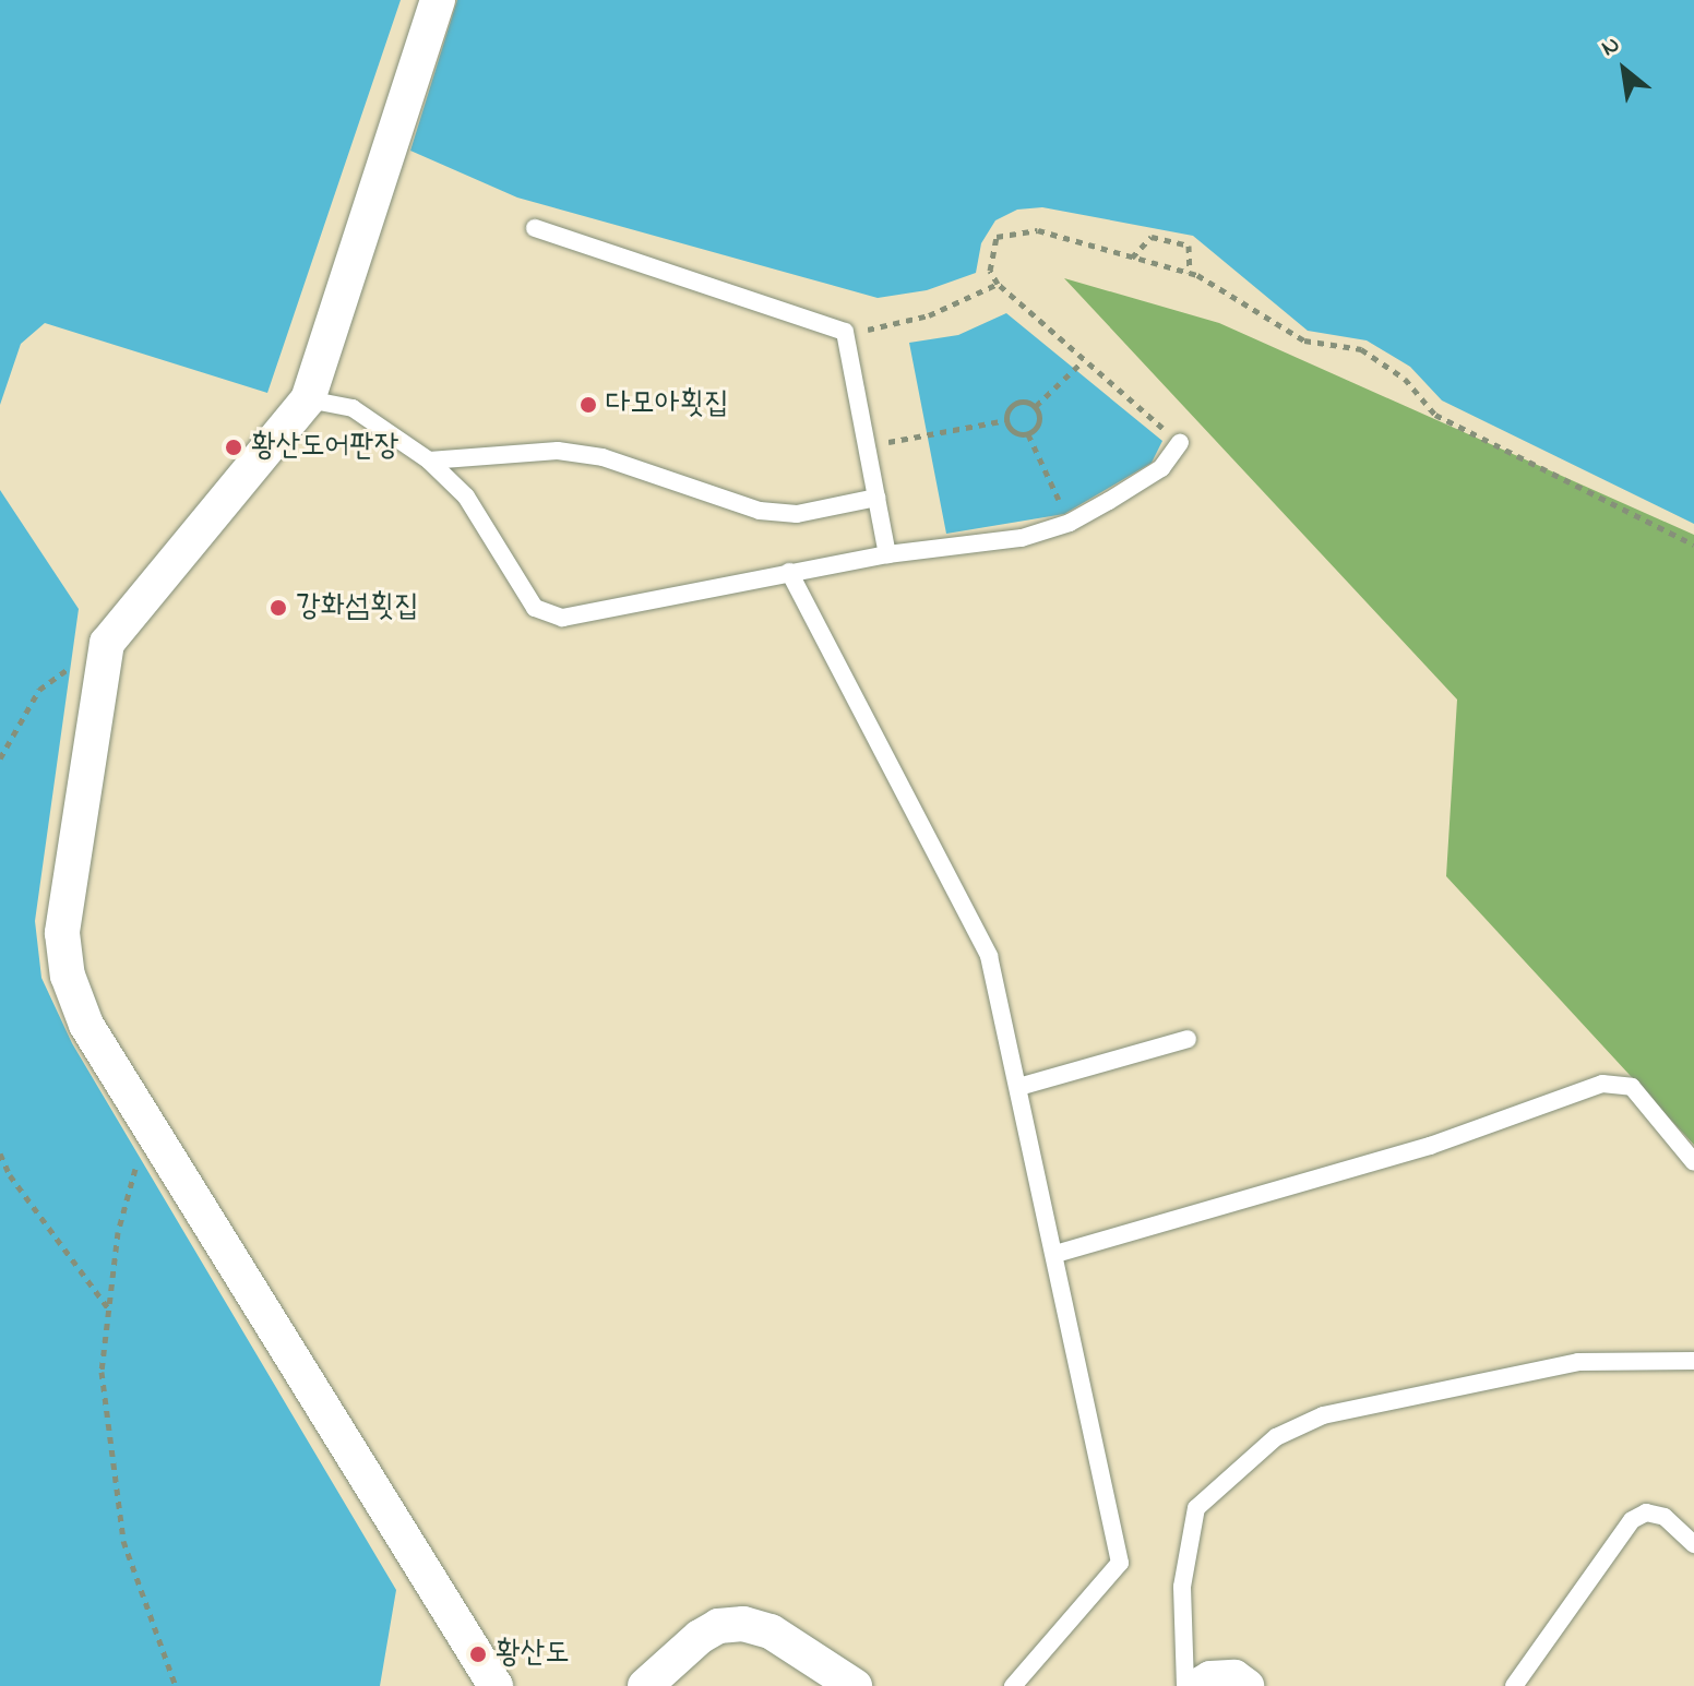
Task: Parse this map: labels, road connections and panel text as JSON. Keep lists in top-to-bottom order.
{
  "places": [
    "다모아횟집",
    "황산도어판장",
    "강화섬횟집",
    "황산도"
  ],
  "north": "top left"
}
